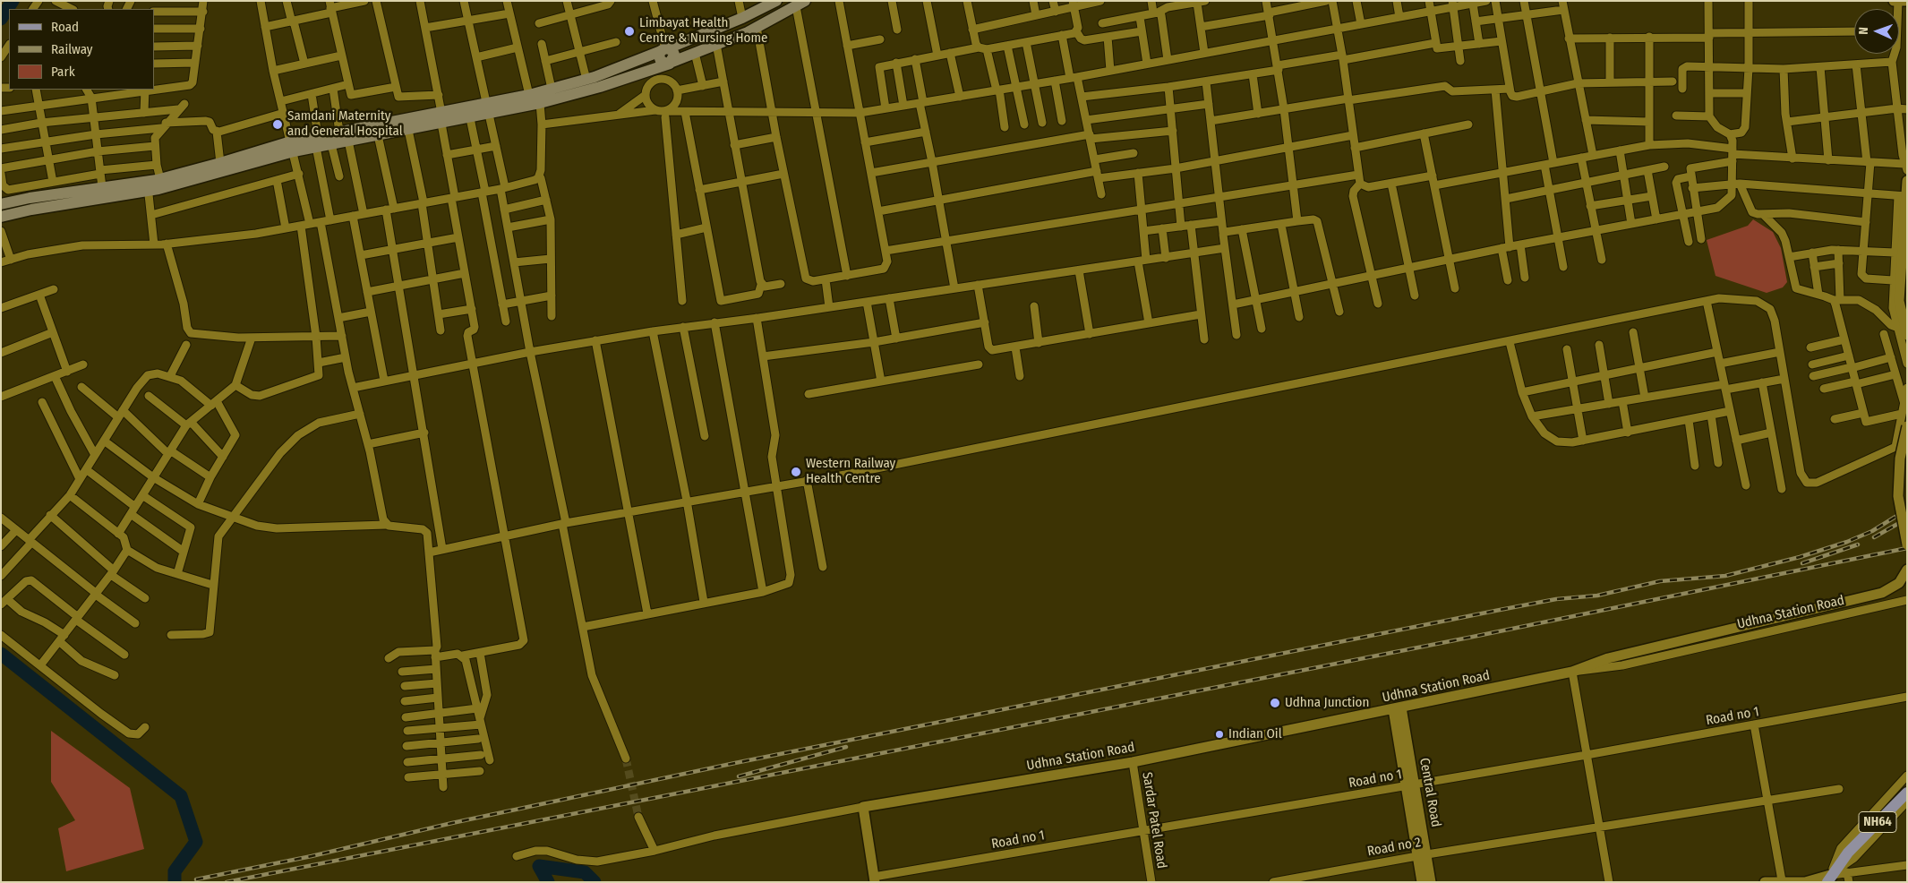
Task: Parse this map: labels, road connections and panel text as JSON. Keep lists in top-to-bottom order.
{
  "streets": {
    "main road": ["NH64"],
    "street": [
      "Udhna Station Road",
      "Road no 1",
      "Central Road",
      "Sardar Patel Road",
      "Road no 2"
    ]
  },
  "crossings": [
    ["Udhna Station Road", "Central Road"],
    ["Udhna Station Road", "Sardar Patel Road"],
    ["Road no 1", "Central Road"],
    ["Road no 1", "Sardar Patel Road"],
    ["Central Road", "Road no 2"]
  ],
  "places": [
    "Limbayat Health Centre & Nursing Home",
    "Samdani Maternity and General Hospital",
    "Western Railway Health Centre",
    "Udhna Junction",
    "Indian Oil"
  ],
  "legend": ["Road", "Railway", "Park"],
  "north": "left"
}
